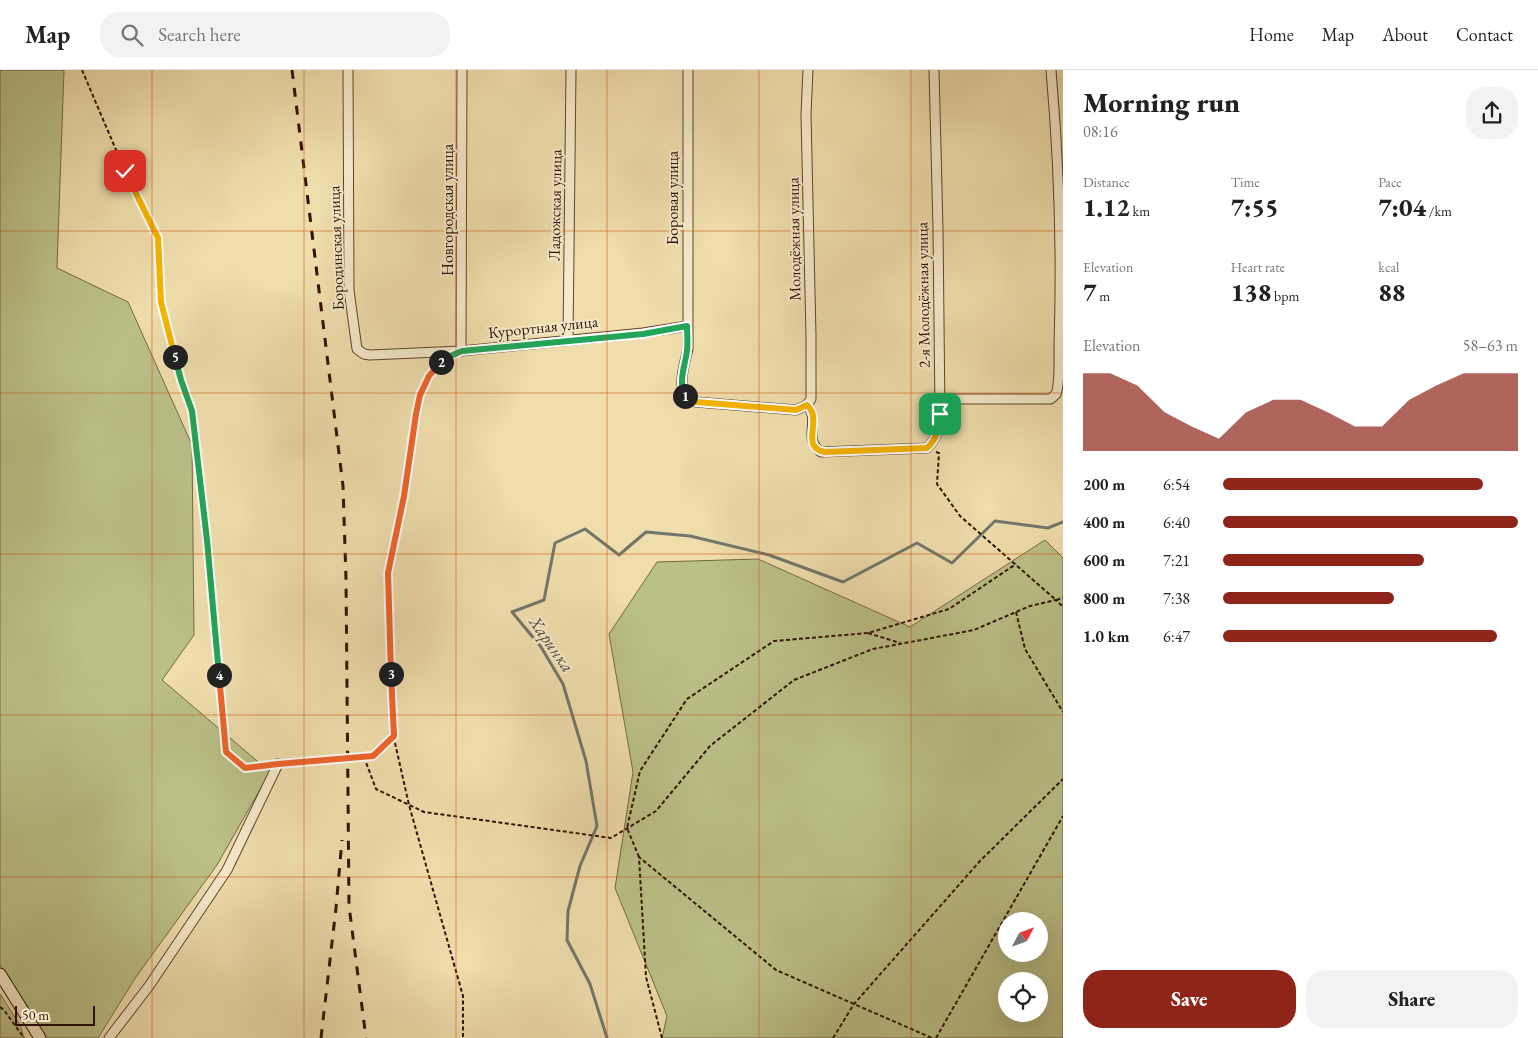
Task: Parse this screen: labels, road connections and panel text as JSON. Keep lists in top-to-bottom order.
{
  "streets": {
    "street": [
      "Боровая улица",
      "Ладожская улица",
      "Новгородская улица",
      "Молодёжная улица",
      "Бородинская улица",
      "2-я Молодёжная улица",
      "Курортная улица"
    ]
  },
  "crossings": [
    ["Боровая улица", "Молодёжная улица"],
    ["Боровая улица", "Курортная улица"],
    ["Ладожская улица", "Курортная улица"],
    ["Новгородская улица", "Бородинская улица"],
    ["Новгородская улица", "Курортная улица"],
    ["Бородинская улица", "Курортная улица"]
  ],
  "water": ["Харинка"],
  "scale_bar": "50 m",
  "north": "top right",
  "page": {
    "header": "Map",
    "search": "Search here",
    "nav": [
      "Home",
      "Map",
      "About",
      "Contact"
    ],
    "heading": ["Morning run", "08:16"],
    "stats": [
      ["Distance", "1.12 km"],
      ["Time", "7:55"],
      ["Pace", "7:04 /km"],
      ["Elevation", "7 m"],
      ["Heart rate", "138 bpm"],
      ["kcal", "88"]
    ],
    "chart": ["Elevation", "58–63 m"],
    "pins": [
      "5",
      "2",
      "1",
      "3",
      "4"
    ],
    "list": [
      {
        "name": "200 m",
        "note": "6:54"
      },
      {
        "name": "400 m",
        "note": "6:40"
      },
      {
        "name": "600 m",
        "note": "7:21"
      },
      {
        "name": "800 m",
        "note": "7:38"
      },
      {
        "name": "1.0 km",
        "note": "6:47"
      }
    ],
    "buttons": ["Save", "Share"],
    "scale": "50 m"
  }
}
